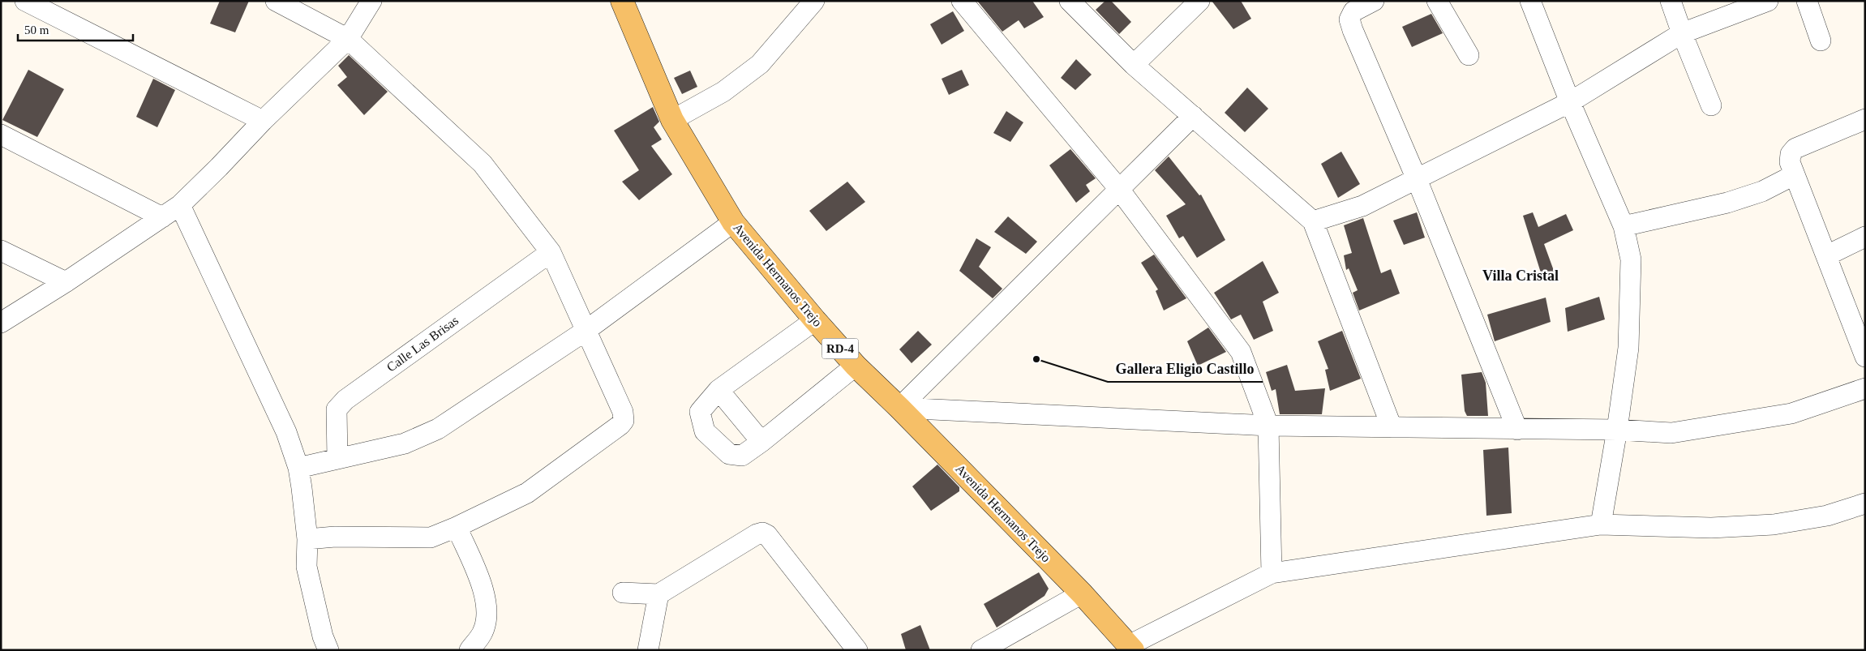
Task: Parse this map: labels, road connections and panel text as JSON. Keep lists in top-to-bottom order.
{
  "streets": {
    "main road": ["Avenida Hermanos Trejo", "RD-4"],
    "street": ["Calle Las Brisas"]
  },
  "districts": ["Villa Cristal"],
  "places": ["Gallera Eligio Castillo"],
  "scale_bar": "50 m"
}
